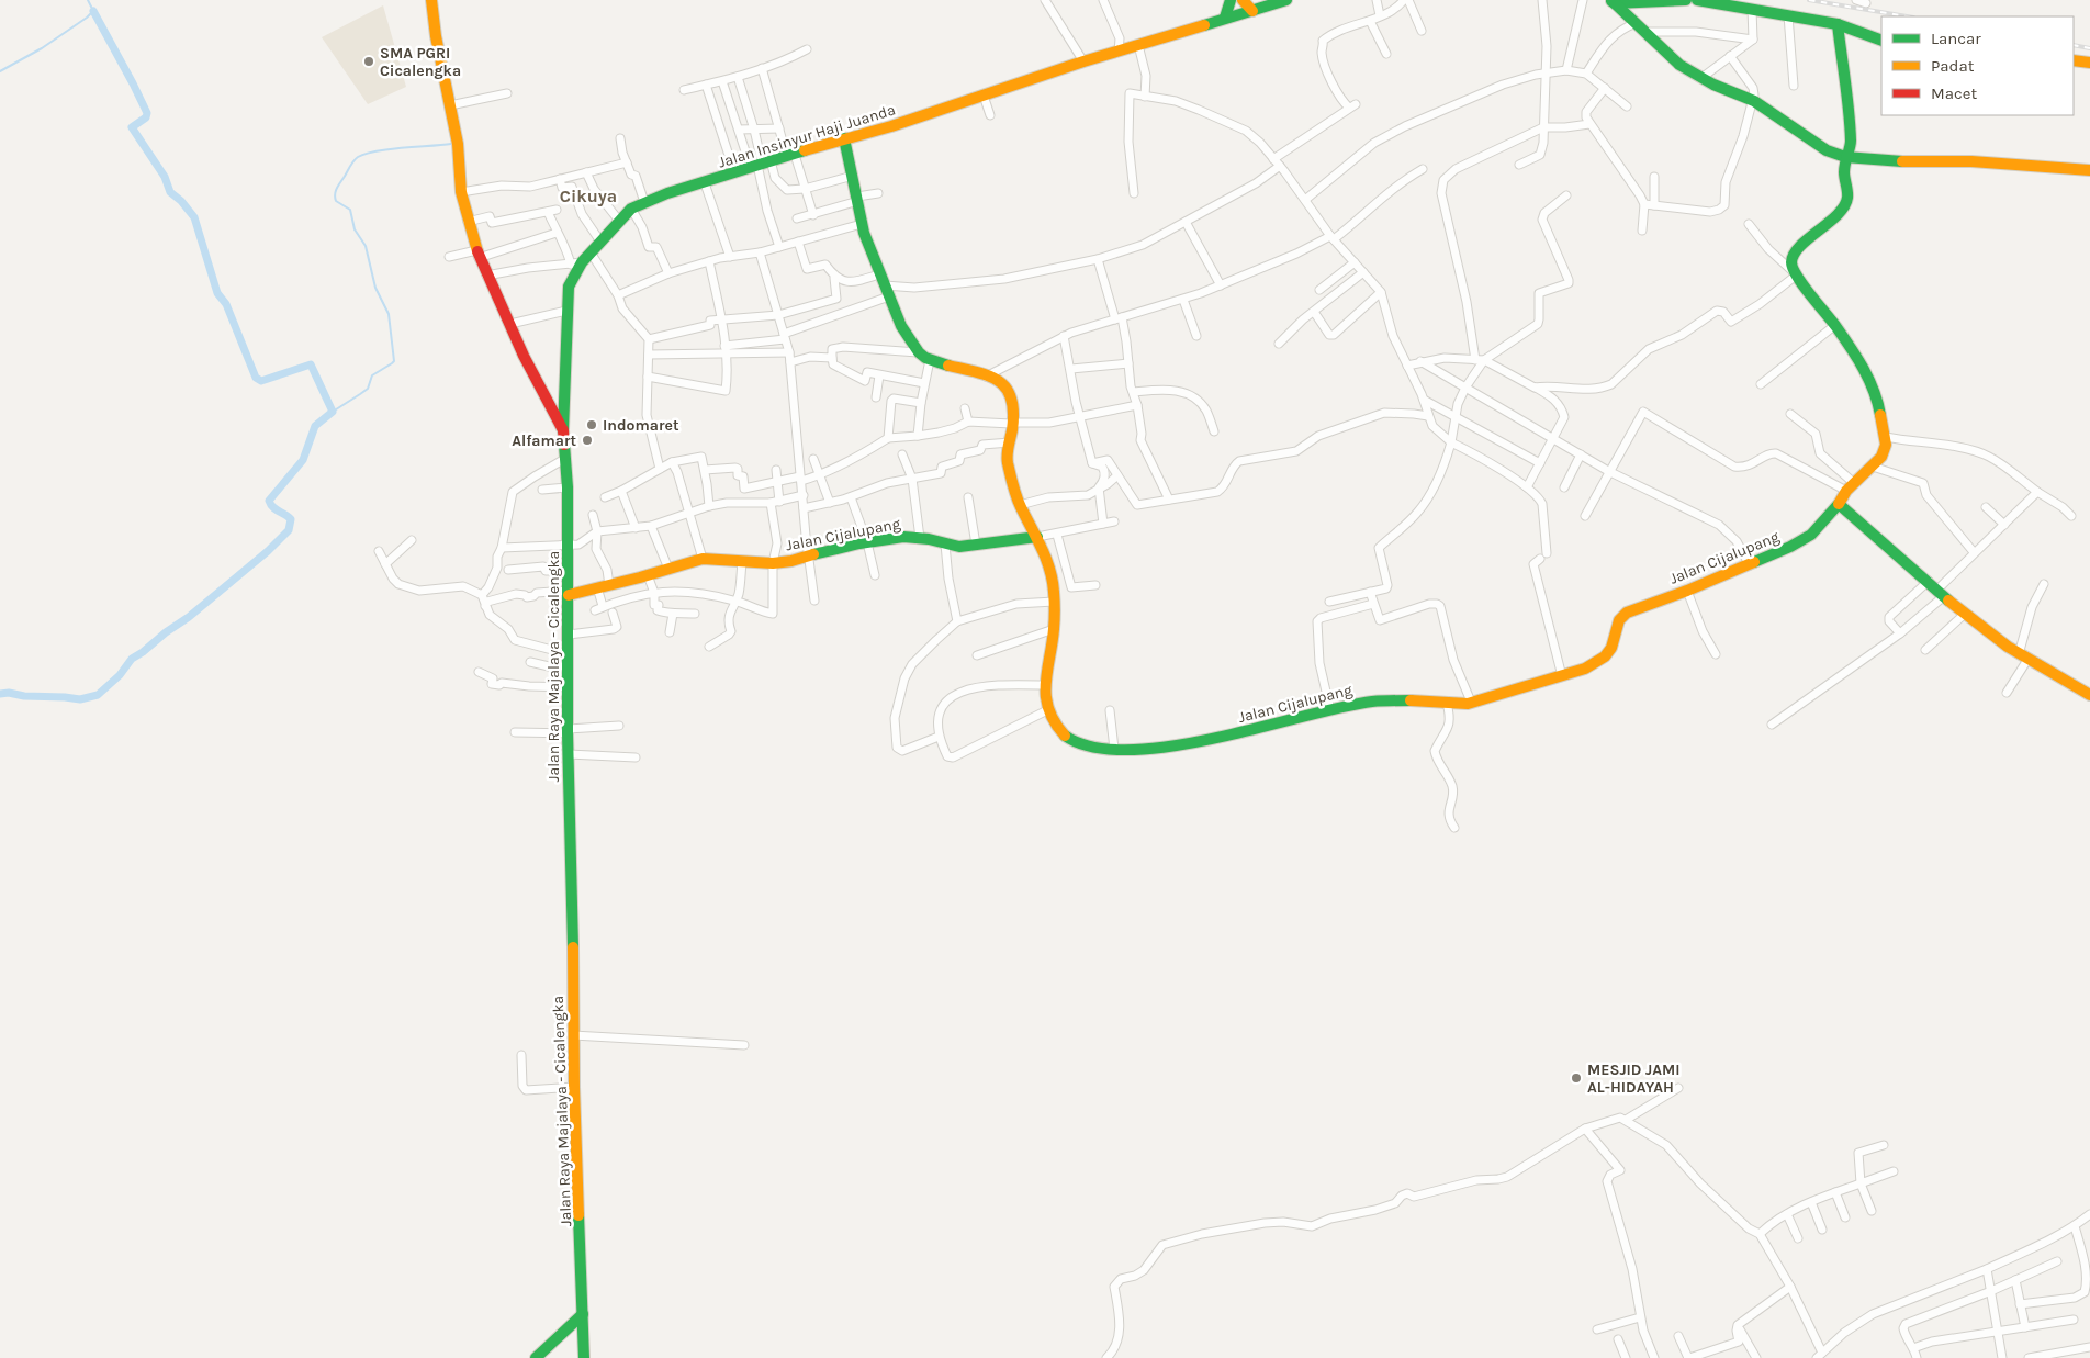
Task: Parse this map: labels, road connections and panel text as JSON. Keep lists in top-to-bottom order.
{
  "streets": {
    "street": ["Jalan Insinyur Haji Juanda", "Jalan Cijalupang", "Jalan Raya Majalaya - Cicalengka"]
  },
  "crossings": [
    ["Jalan Insinyur Haji Juanda", "Jalan Raya Majalaya - Cicalengka"],
    ["Jalan Cijalupang", "Jalan Raya Majalaya - Cicalengka"]
  ],
  "districts": ["Cikuya"],
  "places": [
    "SMA PGRI Cicalengka",
    "Indomaret",
    "Alfamart",
    "MESJID JAMI AL-HIDAYAH"
  ],
  "legend": ["Lancar", "Padat", "Macet"]
}
